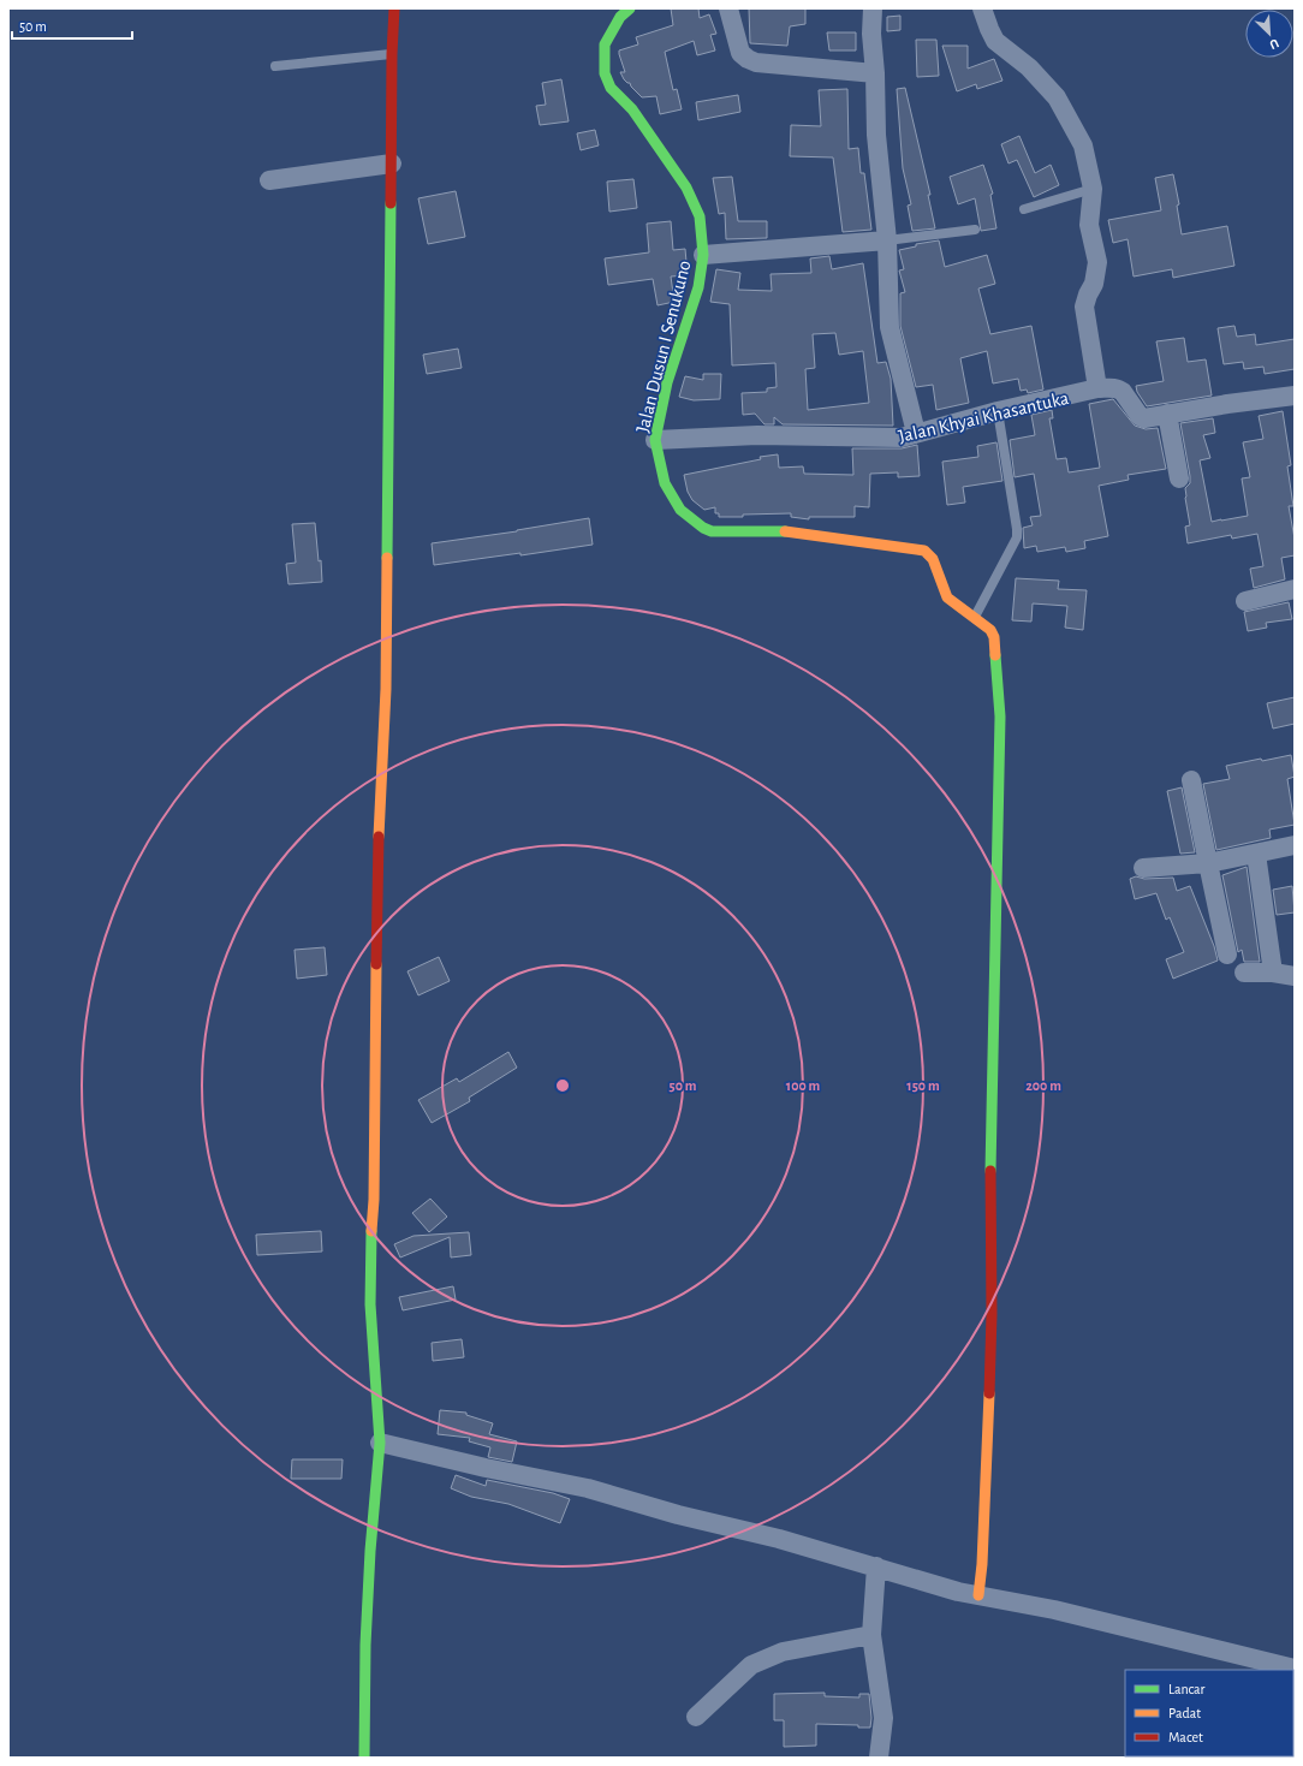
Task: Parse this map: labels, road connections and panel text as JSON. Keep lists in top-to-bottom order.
{
  "streets": {
    "street": ["Jalan Dusun I Senukuno", "Jalan Khyai Khasantuka"]
  },
  "crossings": [
    ["Jalan Dusun I Senukuno", "Jalan Khyai Khasantuka"]
  ],
  "legend": ["Lancar", "Padat", "Macet"],
  "scale_bar": "50 m",
  "north": "bottom right",
  "rings": [
    "50 m",
    "100 m",
    "150 m",
    "200 m"
  ]
}
